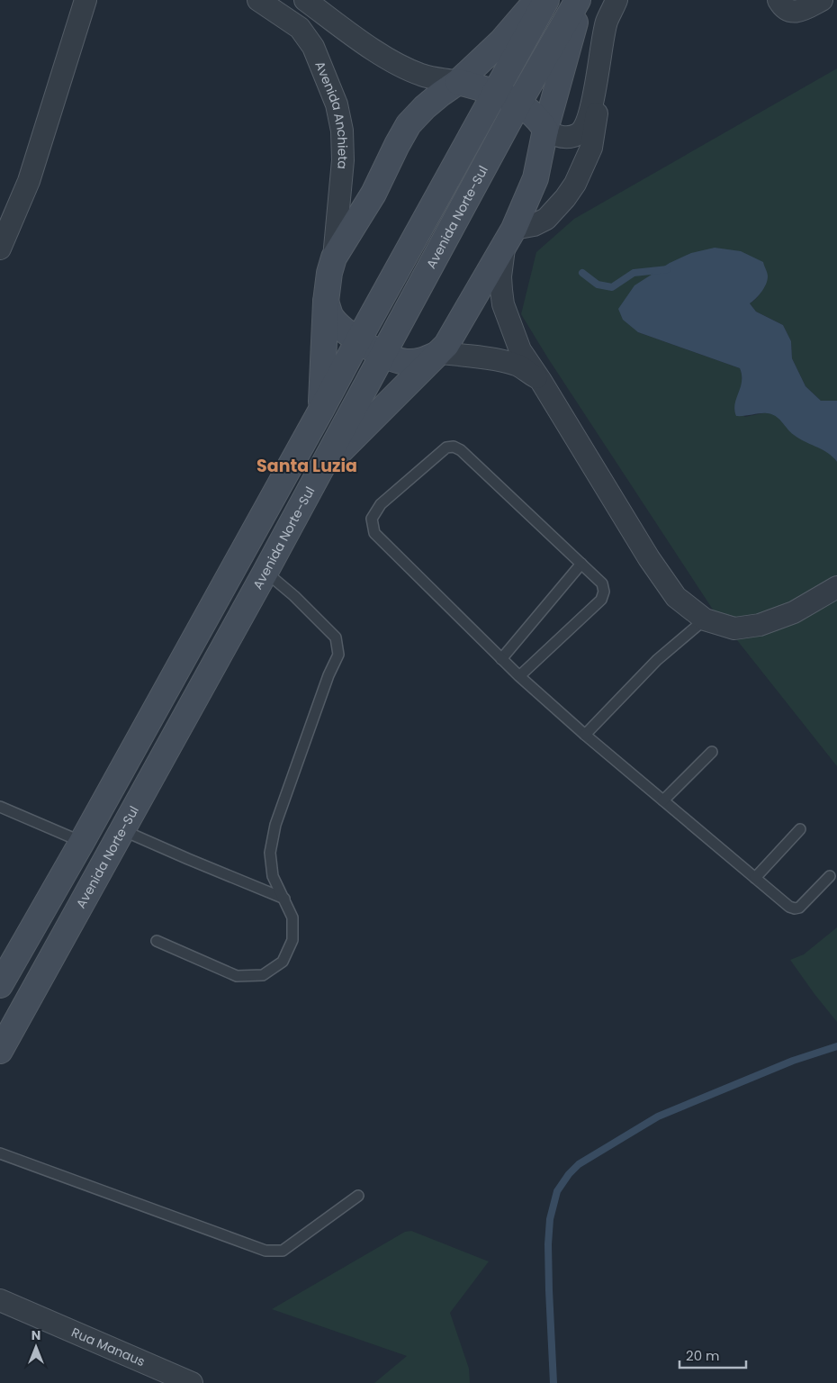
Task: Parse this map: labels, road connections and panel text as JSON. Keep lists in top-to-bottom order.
{
  "streets": {
    "main road": ["Avenida Norte-Sul"],
    "street": ["Avenida Anchieta", "Rua Manaus"]
  },
  "districts": ["Santa Luzia"],
  "scale_bar": "20 m",
  "north": "top"
}
